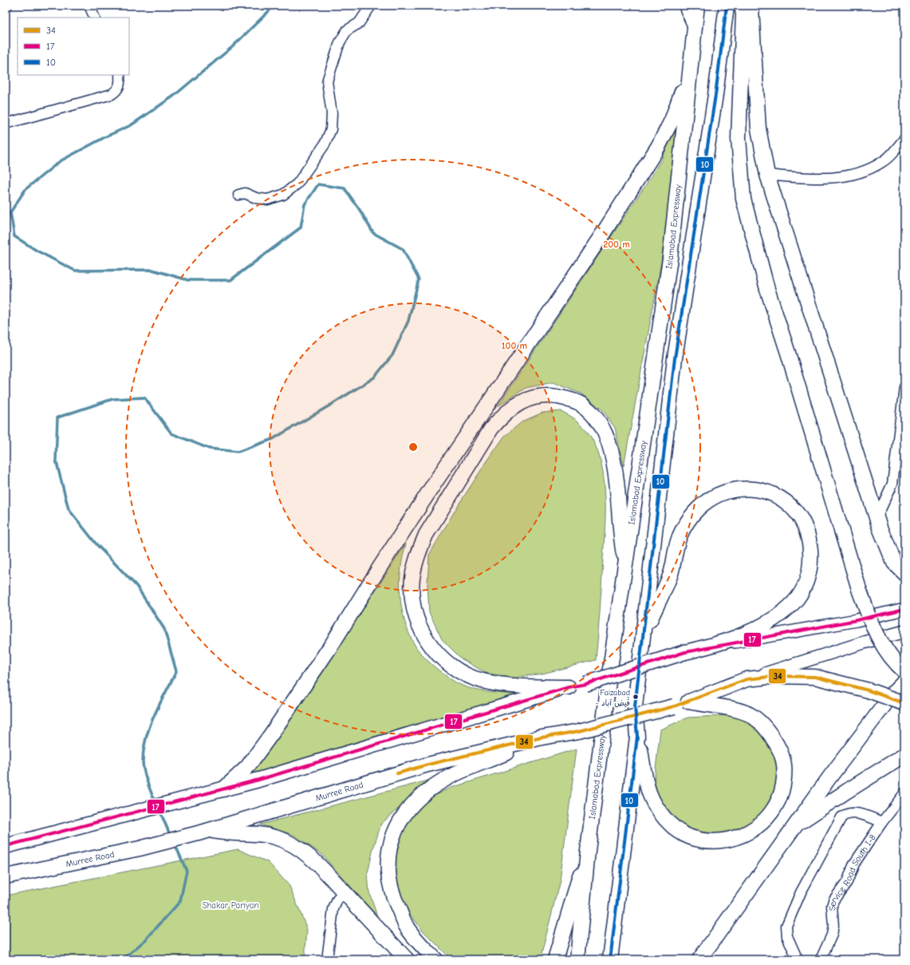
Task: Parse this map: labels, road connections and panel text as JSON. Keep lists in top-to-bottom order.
{
  "streets": {
    "highway": ["Islamabad Expressway", "Murree Road"],
    "street": ["Service Road South I-8"]
  },
  "parks": ["Shakar Pariyan"],
  "places": ["Faizabad - فیض آباد"],
  "lines": ["transit line 10", "transit line 17", "transit line 34"],
  "legend": ["34", "17", "10"],
  "rings": ["200 m", "100 m"]
}
